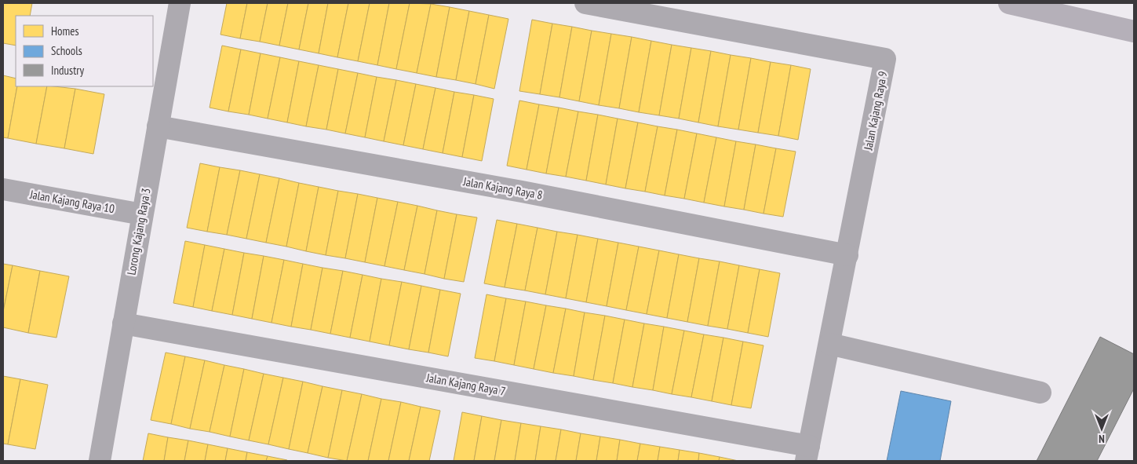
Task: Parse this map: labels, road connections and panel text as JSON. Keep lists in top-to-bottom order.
{
  "streets": {
    "street": [
      "Jalan Kajang Raya 9",
      "Jalan Kajang Raya 8",
      "Jalan Kajang Raya 10",
      "Lorong Kajang Raya 3",
      "Jalan Kajang Raya 7"
    ]
  },
  "crossings": [
    ["Jalan Kajang Raya 9", "Jalan Kajang Raya 8"],
    ["Jalan Kajang Raya 9", "Jalan Kajang Raya 7"],
    ["Jalan Kajang Raya 8", "Lorong Kajang Raya 3"],
    ["Jalan Kajang Raya 10", "Lorong Kajang Raya 3"],
    ["Lorong Kajang Raya 3", "Jalan Kajang Raya 7"]
  ],
  "legend": ["Homes", "Schools", "Industry"],
  "north": "bottom"
}
